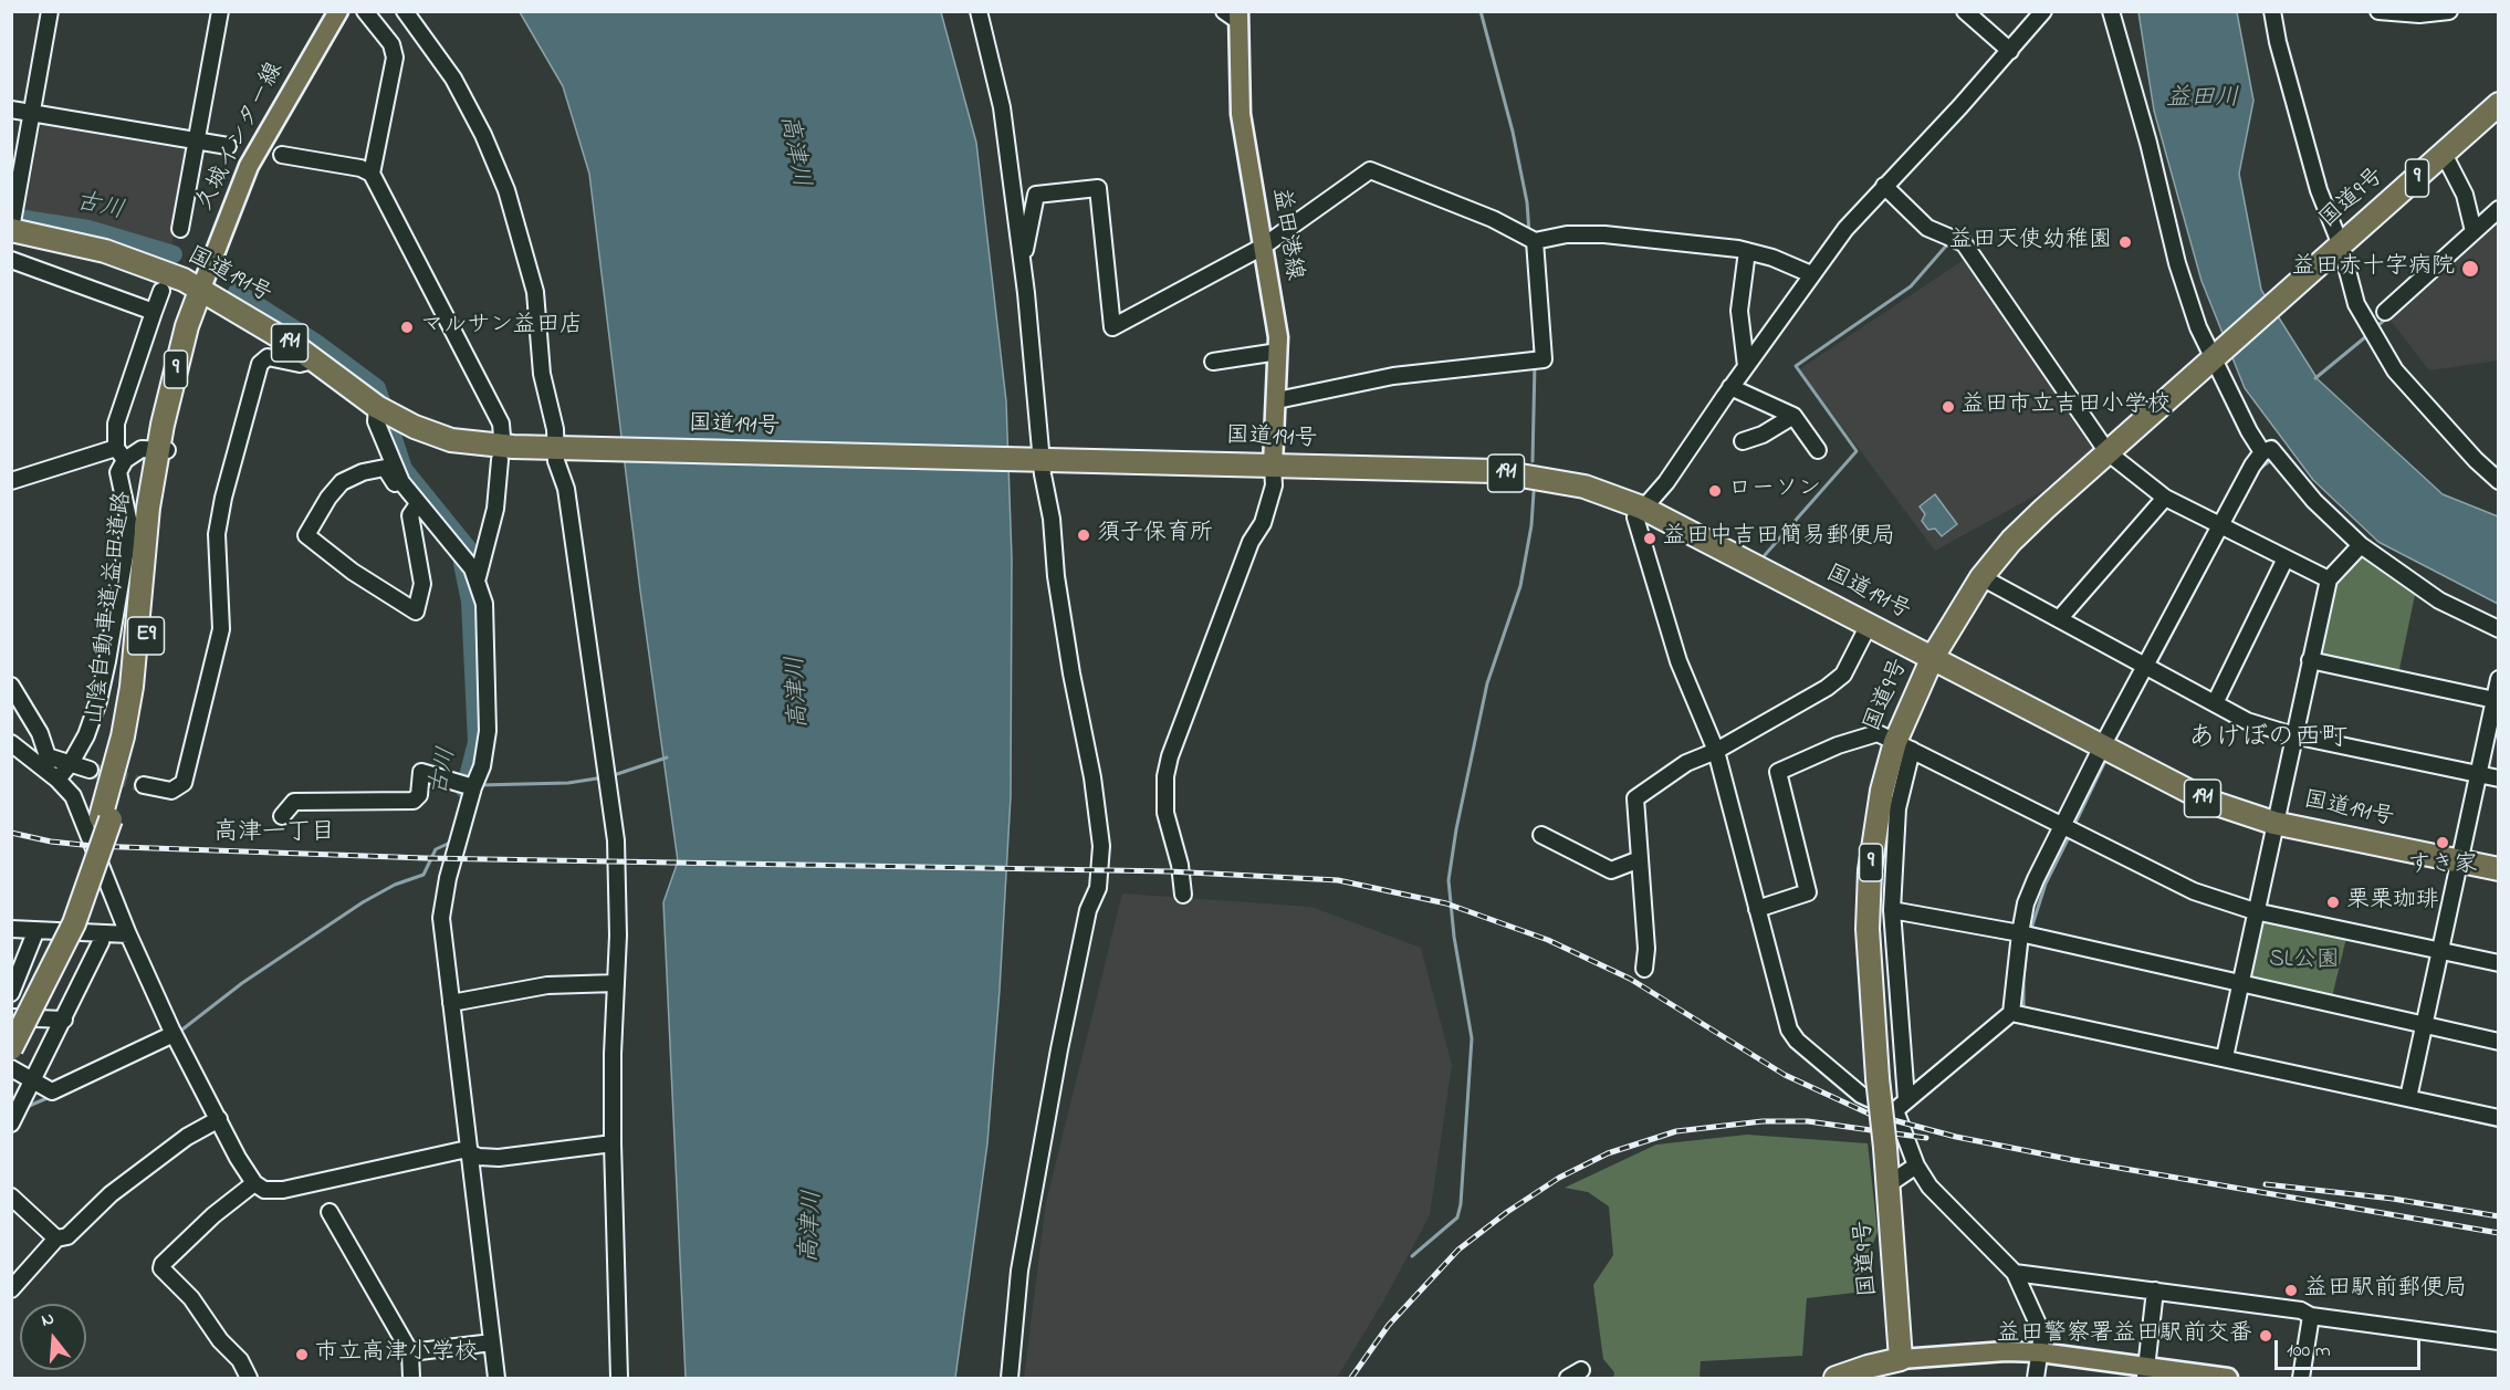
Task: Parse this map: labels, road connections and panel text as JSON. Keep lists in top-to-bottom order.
{
  "streets": {
    "highway": [
      "9",
      "国道9号",
      "国道191号",
      "191",
      "山陰自動車道;益田道路",
      "E9"
    ],
    "main road": ["久城インター線", "益田港線"]
  },
  "crossings": [
    ["久城インター線", "9"],
    ["久城インター線", "国道191号"],
    ["9", "国道191号"],
    ["9", "山陰自動車道;益田道路"],
    ["国道9号", "国道191号"],
    ["益田港線", "国道191号"]
  ],
  "districts": ["あけぼの西町", "高津一丁目"],
  "water": ["益田川", "高津川", "古川"],
  "parks": ["SL公園"],
  "places": [
    "益田天使幼稚園",
    "益田赤十字病院",
    "マルサン益田店",
    "益田市立吉田小学校",
    "ローソン",
    "須子保育所",
    "益田中吉田簡易郵便局",
    "すき家",
    "栗栗珈琲",
    "益田駅前郵便局",
    "益田警察署益田駅前交番",
    "市立高津小学校"
  ],
  "scale_bar": "100 m",
  "north": "top"
}
